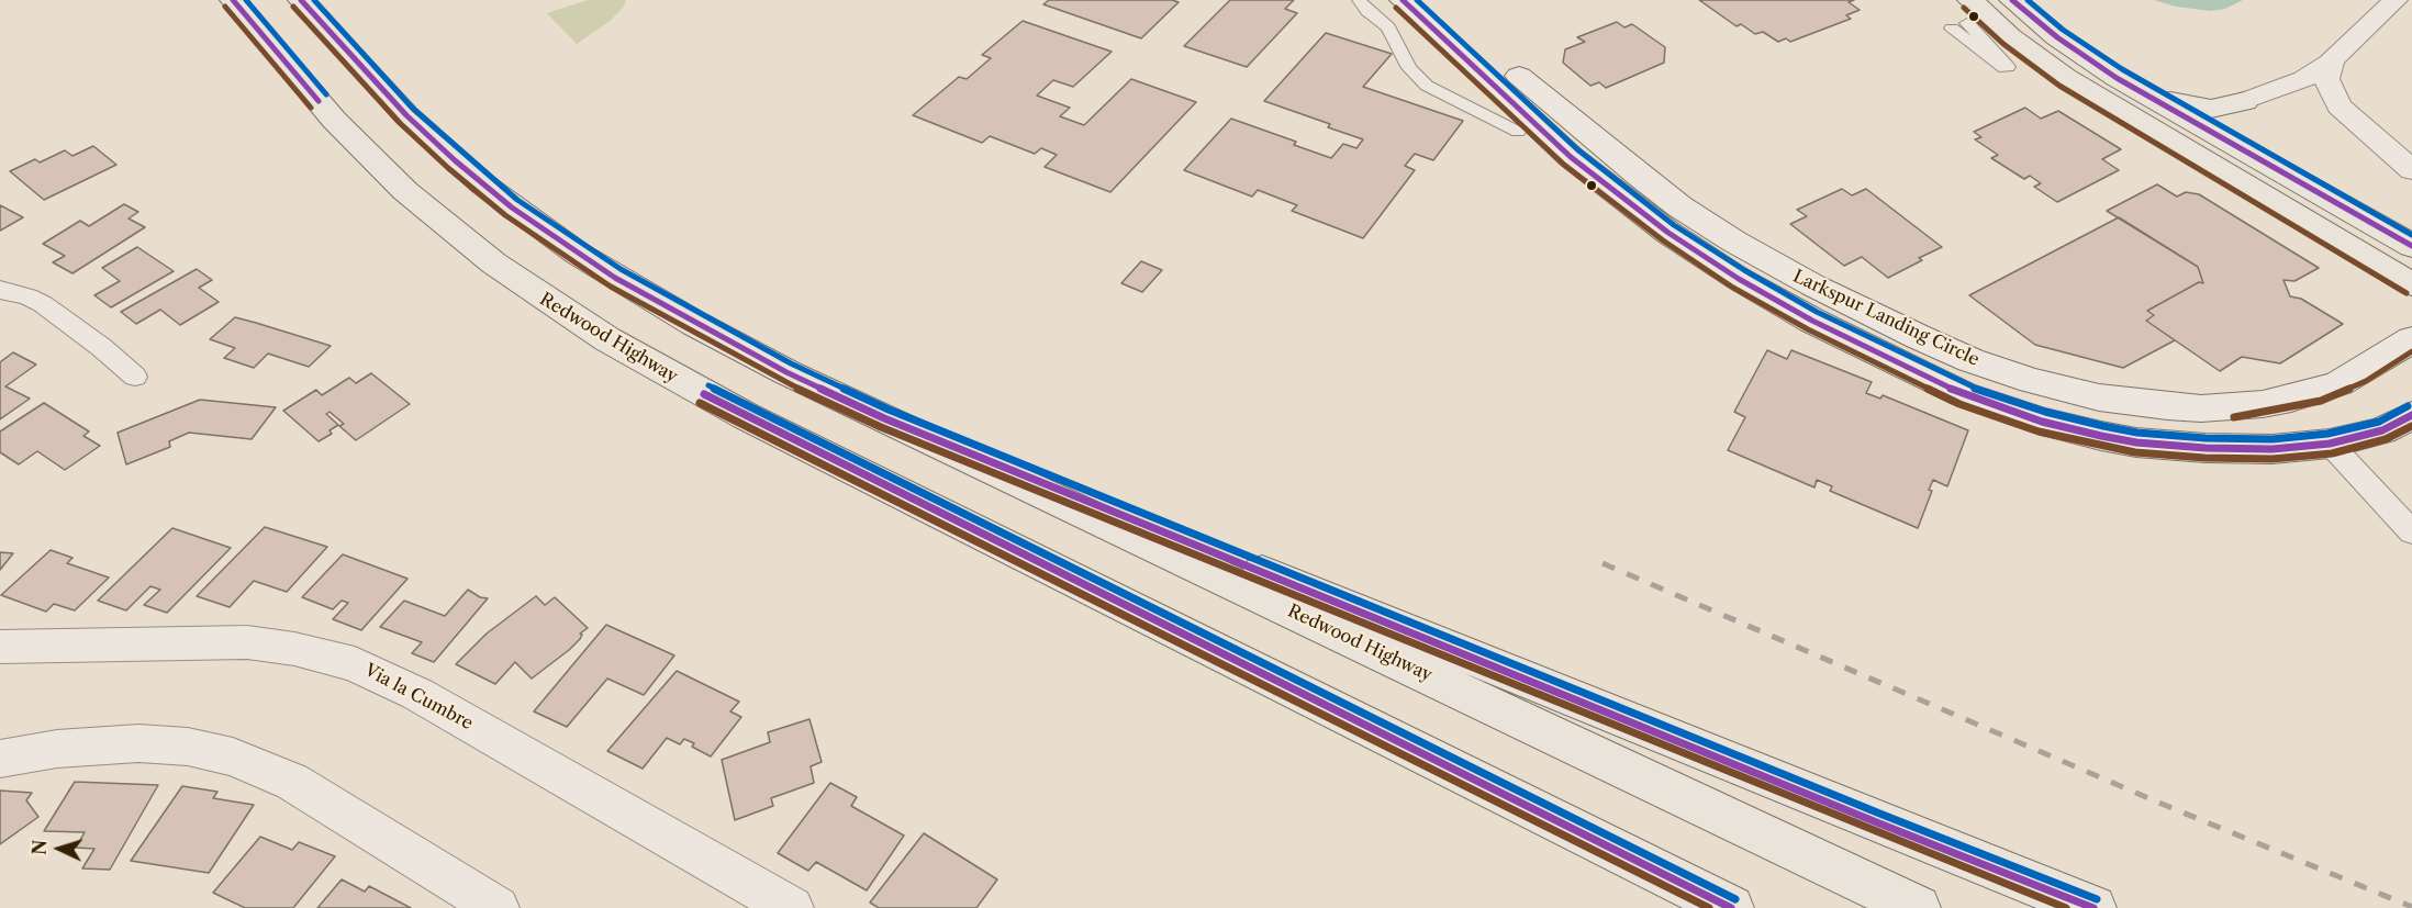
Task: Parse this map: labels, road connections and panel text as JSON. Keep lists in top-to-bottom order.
{
  "streets": {
    "main road": ["Larkspur Landing Circle", "Redwood Highway"],
    "street": ["Via la Cumbre"]
  },
  "north": "left"
}
